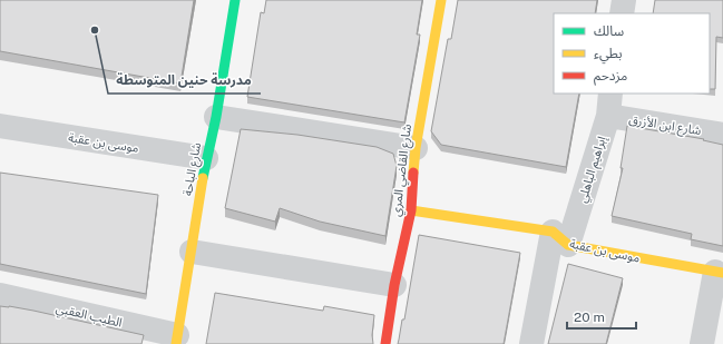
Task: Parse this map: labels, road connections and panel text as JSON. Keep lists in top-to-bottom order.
{
  "streets": {
    "street": [
      "شارع ابن الأزرق",
      "موسى بن عقبة",
      "شارع الباحة",
      "إبراهيم الباهلي",
      "شارع القاضي المري",
      "الطيب العقبي"
    ]
  },
  "crossings": [
    ["شارع ابن الأزرق", "إبراهيم الباهلي"],
    ["موسى بن عقبة", "شارع الباحة"],
    ["موسى بن عقبة", "إبراهيم الباهلي"],
    ["موسى بن عقبة", "شارع القاضي المري"],
    ["شارع الباحة", "الطيب العقبي"]
  ],
  "places": ["مدرسة حنين المتوسطة"],
  "legend": ["سالك", "بطيء", "مزدحم"],
  "scale_bar": "20 m"
}
